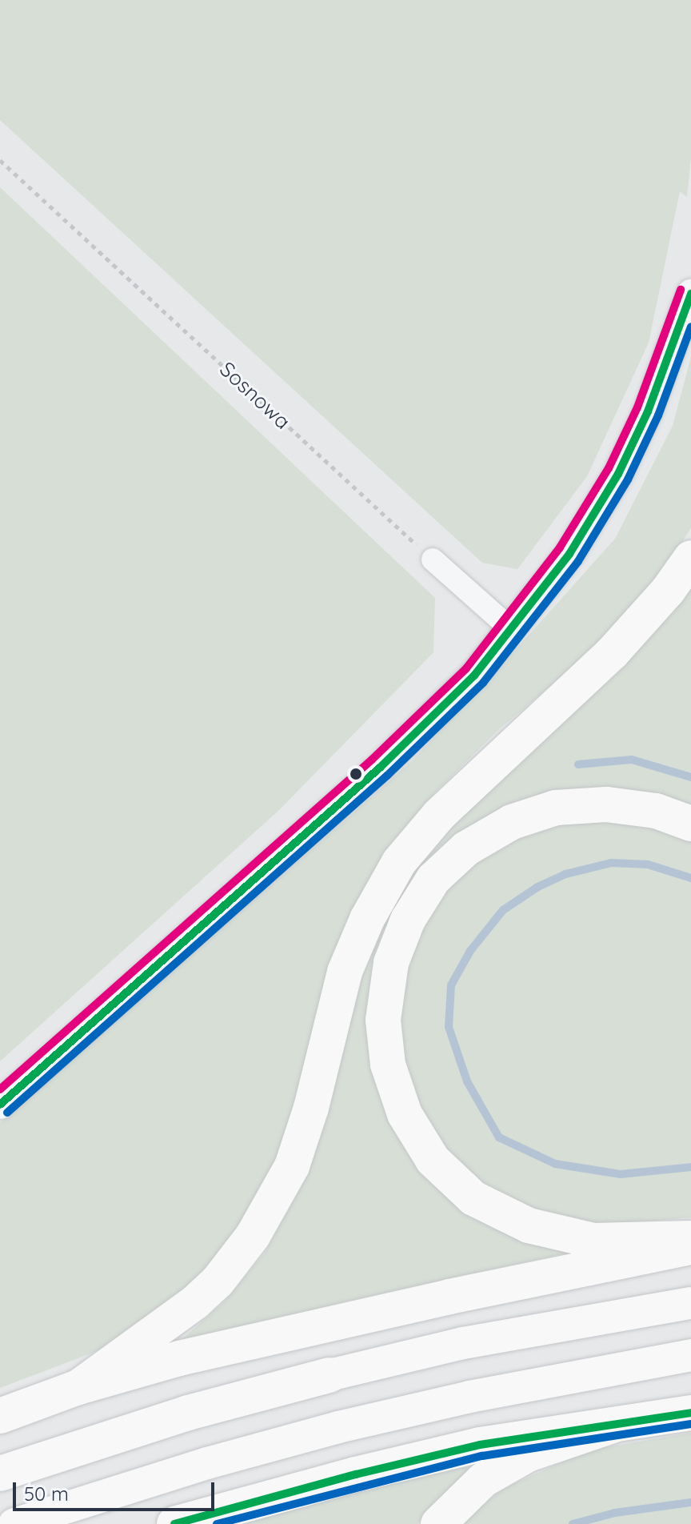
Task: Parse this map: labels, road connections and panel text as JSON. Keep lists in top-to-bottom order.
{
  "streets": {
    "path": ["Sosnowa"]
  },
  "scale_bar": "50 m"
}
